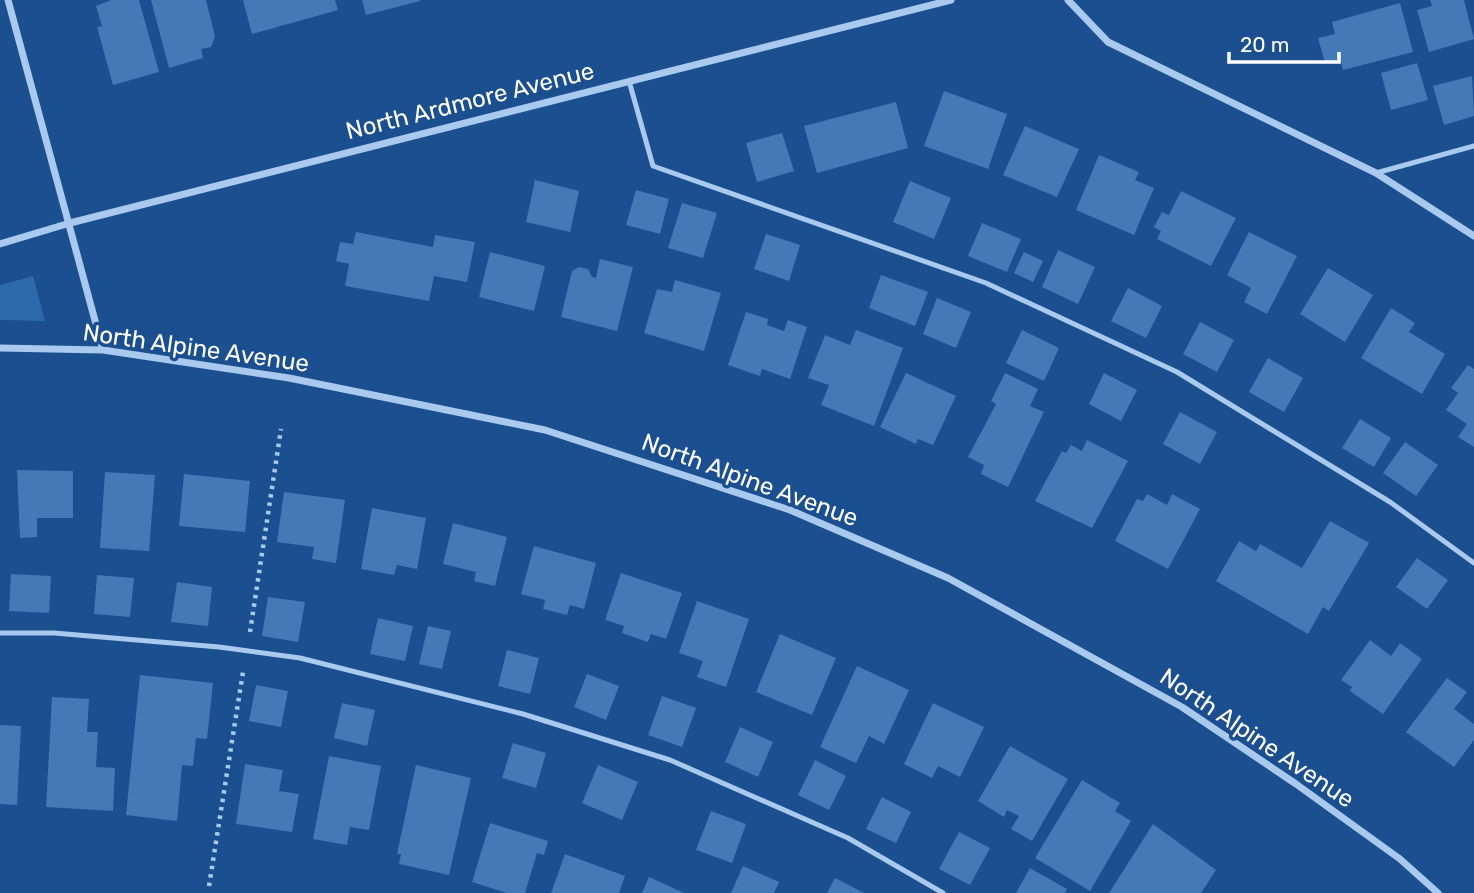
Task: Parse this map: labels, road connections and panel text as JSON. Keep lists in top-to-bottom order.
{
  "streets": {
    "street": ["North Ardmore Avenue", "North Alpine Avenue"]
  },
  "scale_bar": "20 m"
}
